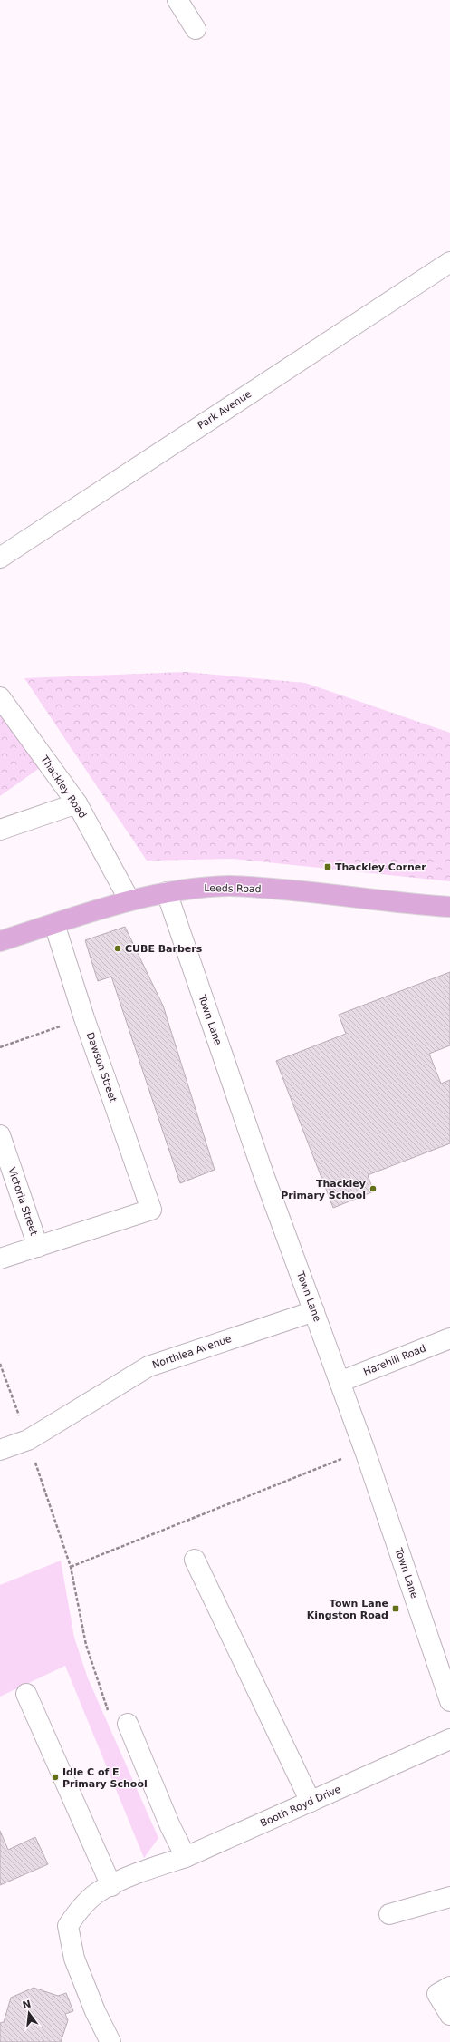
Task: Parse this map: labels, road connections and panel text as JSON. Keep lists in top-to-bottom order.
{
  "streets": {
    "main road": ["Leeds Road"],
    "street": [
      "Park Avenue",
      "Thackley Road",
      "Town Lane",
      "Dawson Street",
      "Victoria Street",
      "Northlea Avenue",
      "Harehill Road",
      "Booth Royd Drive"
    ]
  },
  "crossings": [
    ["Thackley Road", "Leeds Road"],
    ["Leeds Road", "Town Lane"],
    ["Leeds Road", "Dawson Street"],
    ["Town Lane", "Northlea Avenue"],
    ["Town Lane", "Harehill Road"],
    ["Dawson Street", "Victoria Street"]
  ],
  "places": {
    "transit": ["Thackley Corner", "Town Lane Kingston Road"],
    "other": ["CUBE Barbers", "Thackley Primary School", "Idle C of E Primary School"]
  },
  "north": "top"
}
